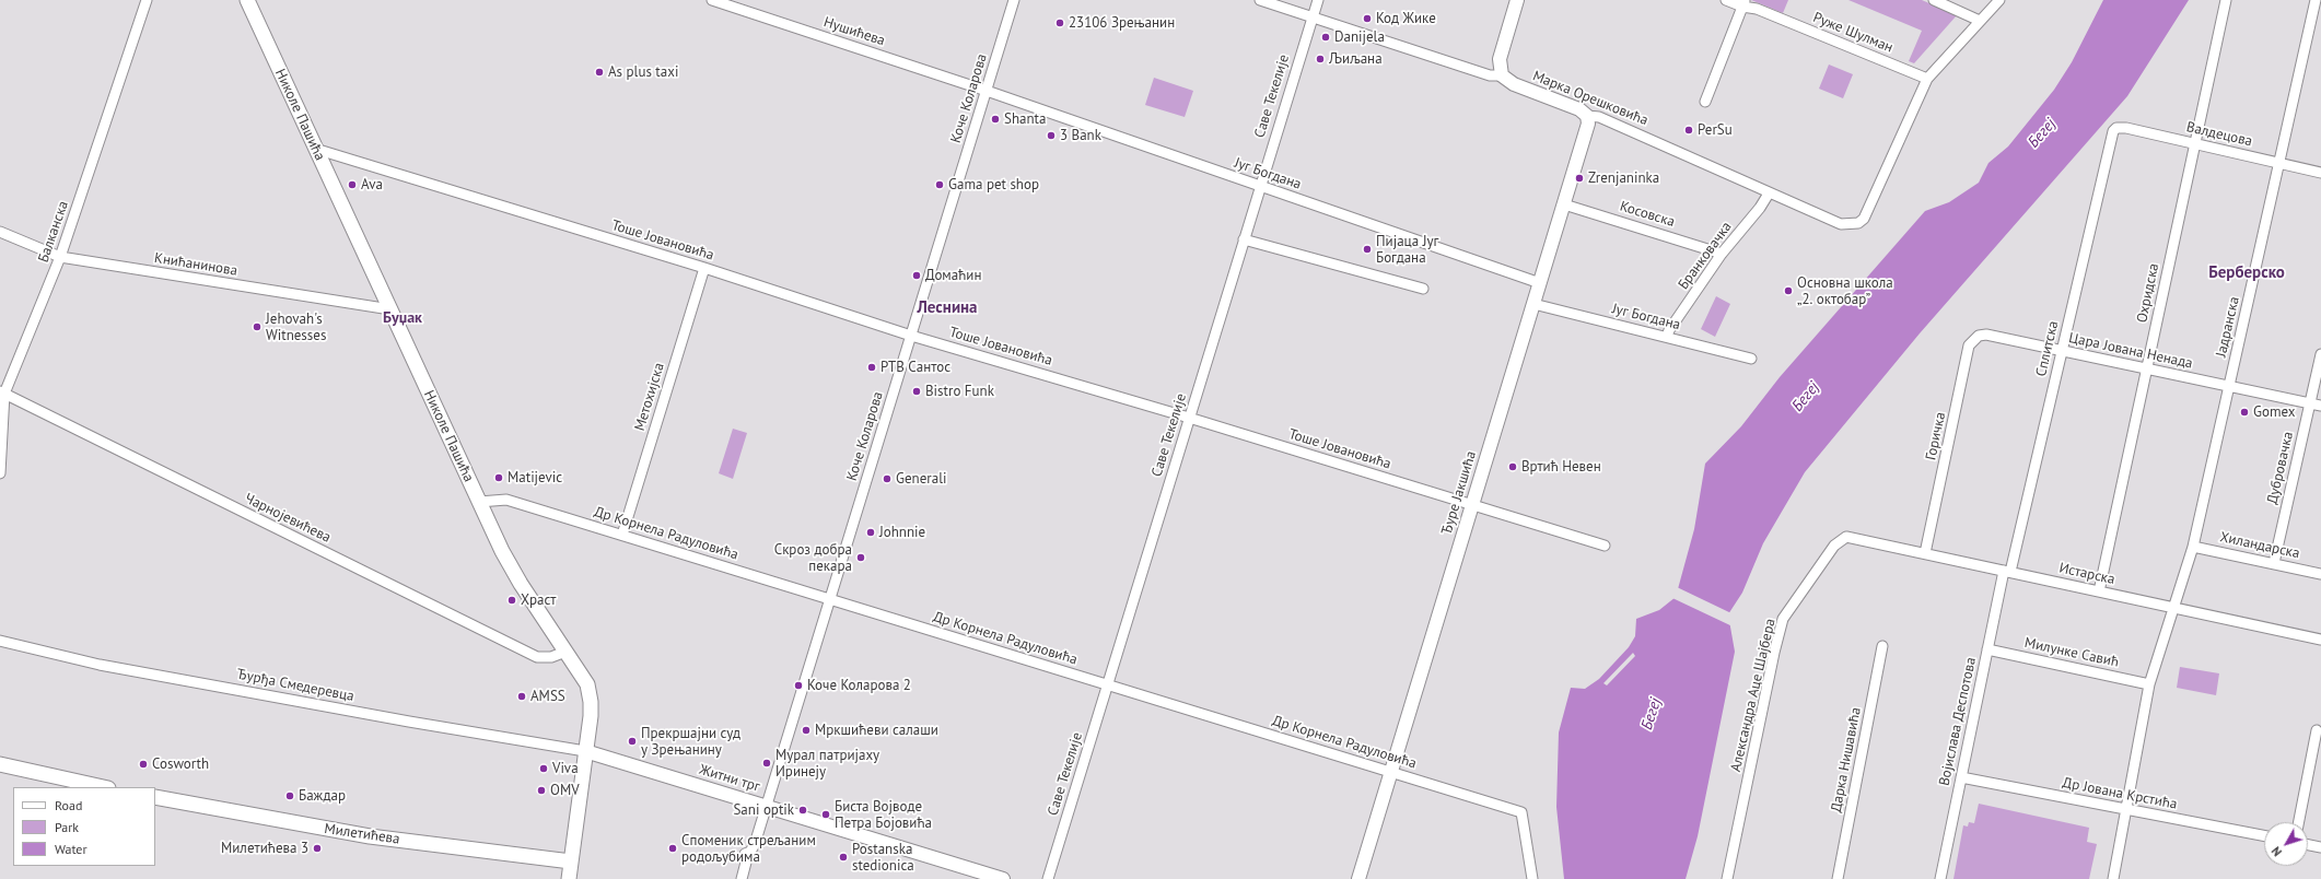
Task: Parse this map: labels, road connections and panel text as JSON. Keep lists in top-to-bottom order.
{
  "streets": {
    "main road": ["Николе Пашића", "Милетићева"],
    "street": [
      "Нушићева",
      "Руже Шулман",
      "Саве Текелије",
      "Коче Коларова",
      "Марка Орешковића",
      "Валдецова",
      "Југ Богдана",
      "Косовска",
      "Балканска",
      "Тоше Јовановића",
      "Бранковачка",
      "Книћанинова",
      "Охридска",
      "Јадранска",
      "Сплитска",
      "Цара Јована Ненада",
      "Метохијска",
      "Горичка",
      "Дубровачка",
      "Ђуре Јакшића",
      "Чарнојевићева",
      "Др Корнела Радуловића",
      "Хиландарска",
      "Истарска",
      "Милунке Савић",
      "Ђурђа Смедеревца",
      "Александра Аце Шајбера",
      "Војислава Деспотова",
      "Дарка Нишавића",
      "Житни трг",
      "Др Јована Крстића"
    ]
  },
  "crossings": [
    ["Нушићева", "Коче Коларова"],
    ["Нушићева", "Југ Богдана"],
    ["Руже Шулман", "Марка Орешковића"],
    ["Саве Текелије", "Марка Орешковића"],
    ["Саве Текелије", "Југ Богдана"],
    ["Саве Текелије", "Тоше Јовановића"],
    ["Саве Текелије", "Др Корнела Радуловића"],
    ["Коче Коларова", "Југ Богдана"],
    ["Коче Коларова", "Тоше Јовановића"],
    ["Коче Коларова", "Др Корнела Радуловића"],
    ["Коче Коларова", "Житни трг"],
    ["Марка Орешковића", "Бранковачка"],
    ["Марка Орешковића", "Ђуре Јакшића"],
    ["Николе Пашића", "Тоше Јовановића"],
    ["Николе Пашића", "Книћанинова"],
    ["Николе Пашића", "Чарнојевићева"],
    ["Николе Пашића", "Др Корнела Радуловића"],
    ["Николе Пашића", "Ђурђа Смедеревца"],
    ["Николе Пашића", "Житни трг"],
    ["Николе Пашића", "Милетићева"],
    ["Валдецова", "Охридска"],
    ["Валдецова", "Јадранска"],
    ["Валдецова", "Сплитска"],
    ["Југ Богдана", "Бранковачка"],
    ["Југ Богдана", "Ђуре Јакшића"],
    ["Косовска", "Бранковачка"],
    ["Косовска", "Ђуре Јакшића"],
    ["Балканска", "Книћанинова"],
    ["Балканска", "Чарнојевићева"],
    ["Тоше Јовановића", "Метохијска"],
    ["Тоше Јовановића", "Ђуре Јакшића"],
    ["Охридска", "Цара Јована Ненада"],
    ["Охридска", "Истарска"],
    ["Јадранска", "Цара Јована Ненада"],
    ["Јадранска", "Хиландарска"],
    ["Јадранска", "Истарска"],
    ["Јадранска", "Милунке Савић"],
    ["Јадранска", "Др Јована Крстића"],
    ["Сплитска", "Цара Јована Ненада"],
    ["Сплитска", "Истарска"],
    ["Сплитска", "Војислава Деспотова"],
    ["Цара Јована Ненада", "Горичка"],
    ["Цара Јована Ненада", "Дубровачка"],
    ["Метохијска", "Др Корнела Радуловића"],
    ["Горичка", "Истарска"],
    ["Дубровачка", "Хиландарска"],
    ["Ђуре Јакшића", "Др Корнела Радуловића"],
    ["Истарска", "Александра Аце Шајбера"],
    ["Истарска", "Војислава Деспотова"],
    ["Милунке Савић", "Војислава Деспотова"],
    ["Ђурђа Смедеревца", "Житни трг"],
    ["Војислава Деспотова", "Др Јована Крстића"]
  ],
  "districts": ["Берберско", "Леснина", "Буџак"],
  "water": ["Бегеј"],
  "places": [
    "Код Жике",
    "23106 Зрењанин",
    "Danijela",
    "Љиљана",
    "As plus taxi",
    "Shanta",
    "PerSu",
    "3 Bank",
    "Zrenjaninka",
    "Ava",
    "Gama pet shop",
    "Пијаца Југ Богдана",
    "Домаћин",
    "Основна школа „2. октобар”",
    "Jehovah's Witnesses",
    "РТВ Сантос",
    "Bistro Funk",
    "Gomex",
    "Вртић Невен",
    "Matijevic",
    "Generali",
    "Johnnie",
    "Скроз добра пекара",
    "Храст",
    "Коче Коларова 2",
    "AMSS",
    "Мркшићеви салаши",
    "Прекршајни суд у Зрењанину",
    "Мурал патријаху Иринеју",
    "Cosworth",
    "Viva",
    "OMV",
    "Баждар",
    "Sani optik",
    "Биста Војводе Петра Бојовића",
    "Милетићева 3",
    "Споменик стрељаним родољубима",
    "Postanska stedionica"
  ],
  "legend": ["Road", "Park", "Water"],
  "north": "bottom left"
}
